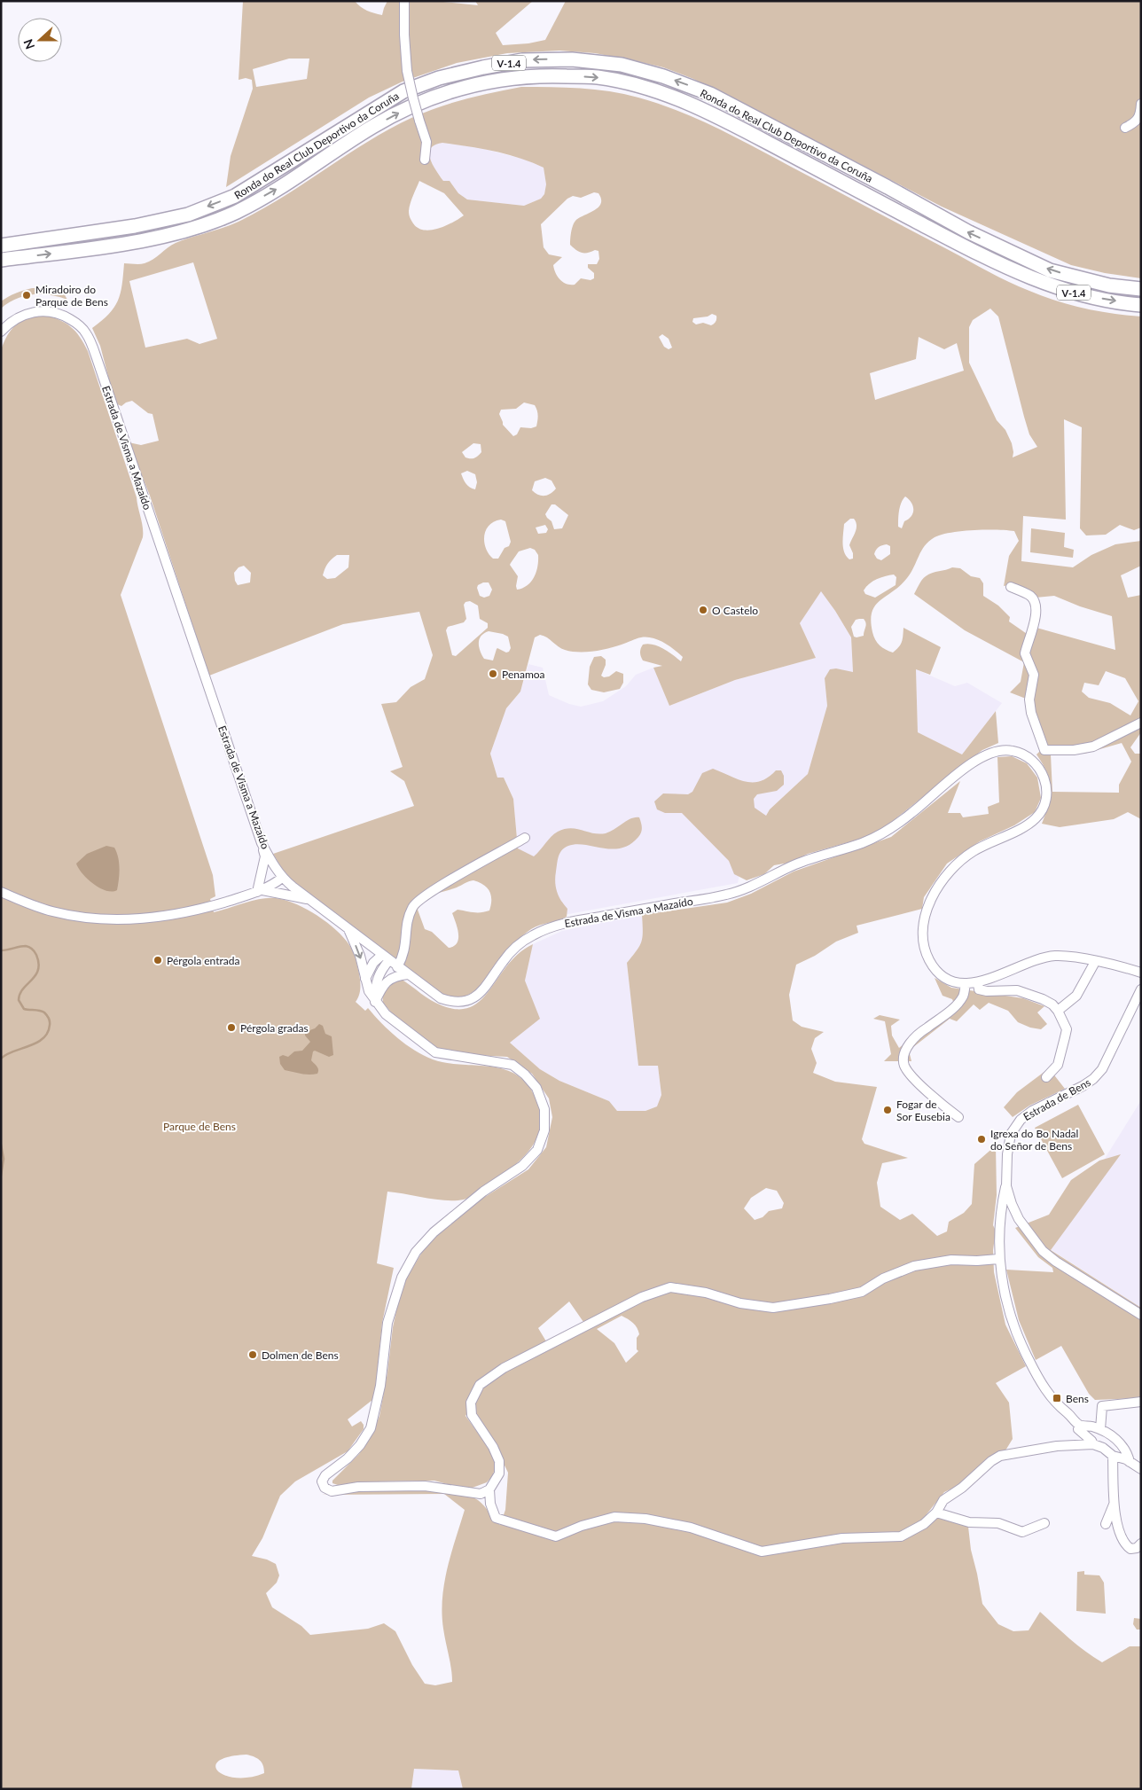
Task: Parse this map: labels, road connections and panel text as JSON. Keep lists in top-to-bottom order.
{
  "streets": {
    "highway": ["V-1.4", "Ronda do Real Club Deportivo da Coruña"],
    "street": ["Estrada de Visma a Mazaído", "Estrada de Bens"]
  },
  "parks": ["Parque de Bens"],
  "places": {
    "other": [
      "Miradoiro do Parque de Bens",
      "O Castelo",
      "Penamoa",
      "Pérgola entrada",
      "Pérgola gradas",
      "Fogar de Sor Eusebia",
      "Igrexa do Bo Nadal do Señor de Bens",
      "Dolmen de Bens"
    ],
    "transit": ["Bens"]
  },
  "north": "left"
}
